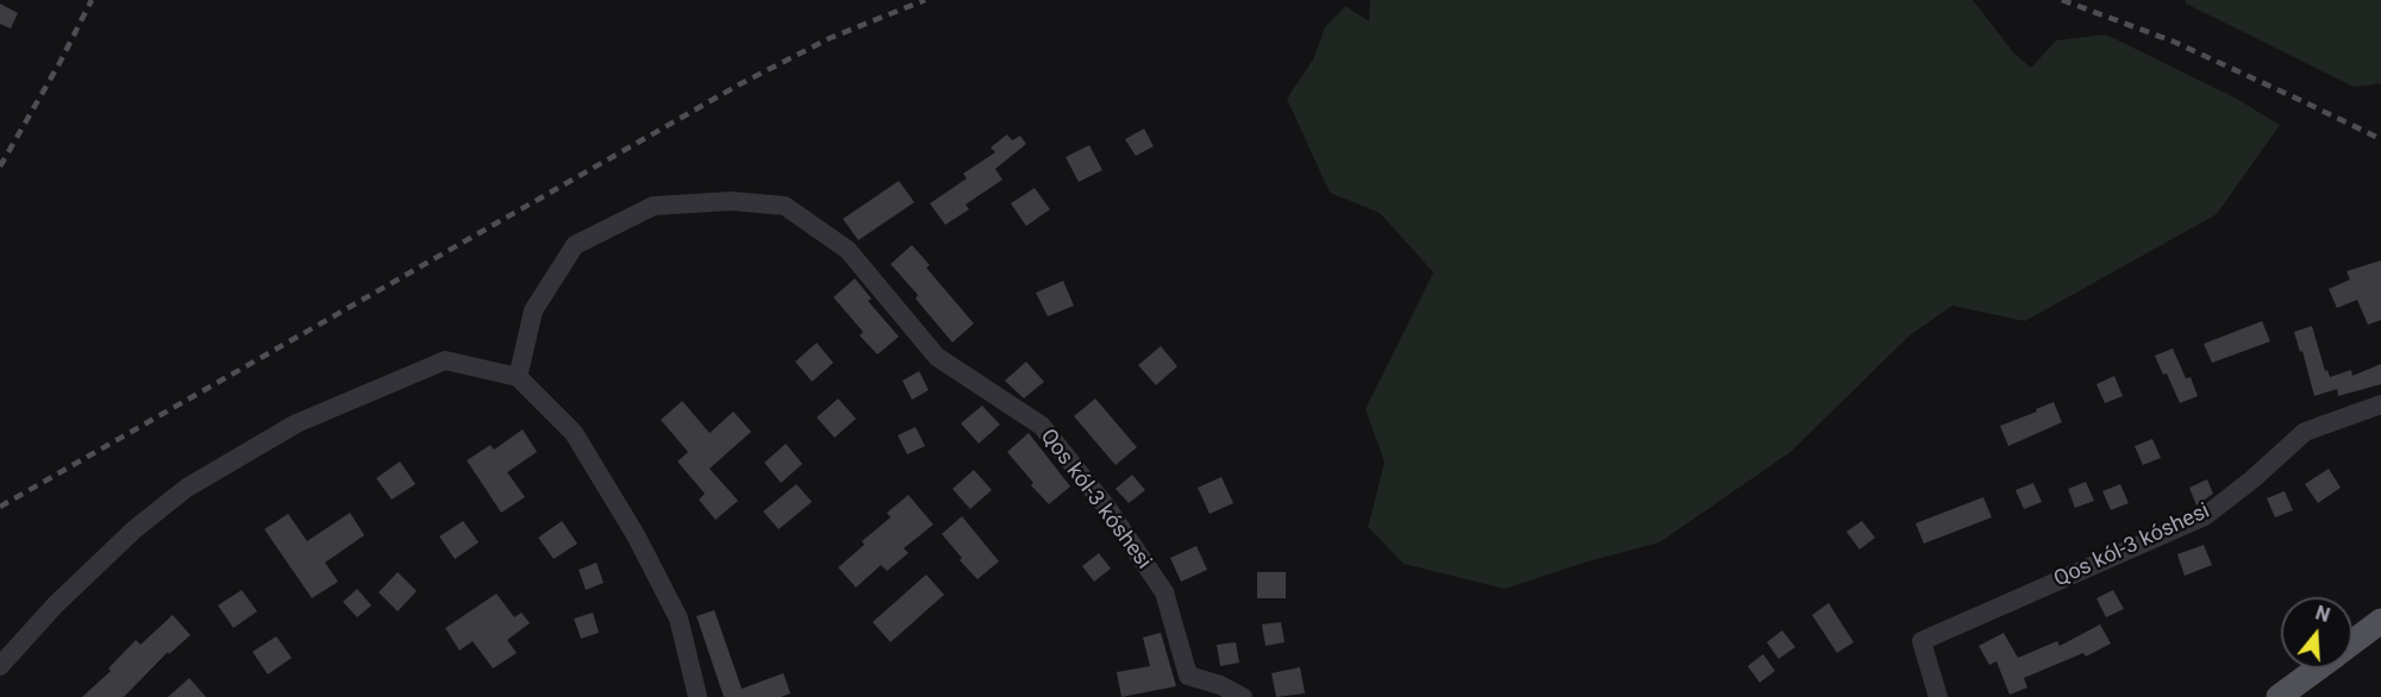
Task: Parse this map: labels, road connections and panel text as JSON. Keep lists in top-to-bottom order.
{
  "streets": {
    "street": ["Qos kól-3 kóshesi"]
  },
  "north": "top"
}
